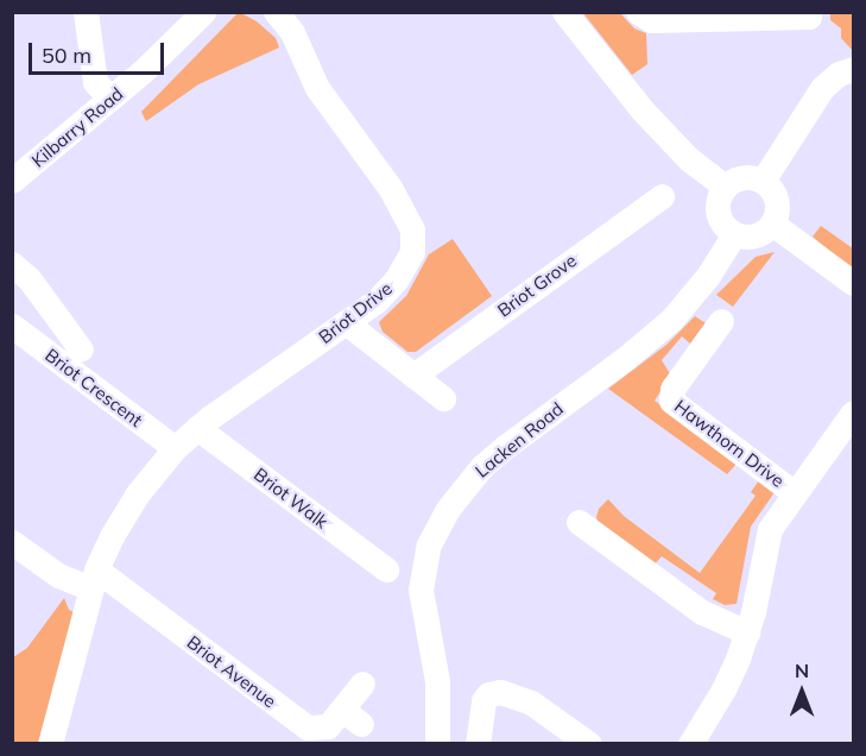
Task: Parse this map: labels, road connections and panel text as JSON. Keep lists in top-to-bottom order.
{
  "streets": {
    "street": [
      "Kilbarry Road",
      "Briot Grove",
      "Briot Drive",
      "Briot Crescent",
      "Lacken Road",
      "Hawthorn Drive",
      "Briot Walk",
      "Briot Avenue"
    ]
  },
  "crossings": [
    ["Briot Drive", "Briot Crescent"],
    ["Briot Drive", "Briot Walk"],
    ["Briot Drive", "Briot Avenue"]
  ],
  "scale_bar": "50 m",
  "north": "top"
}
